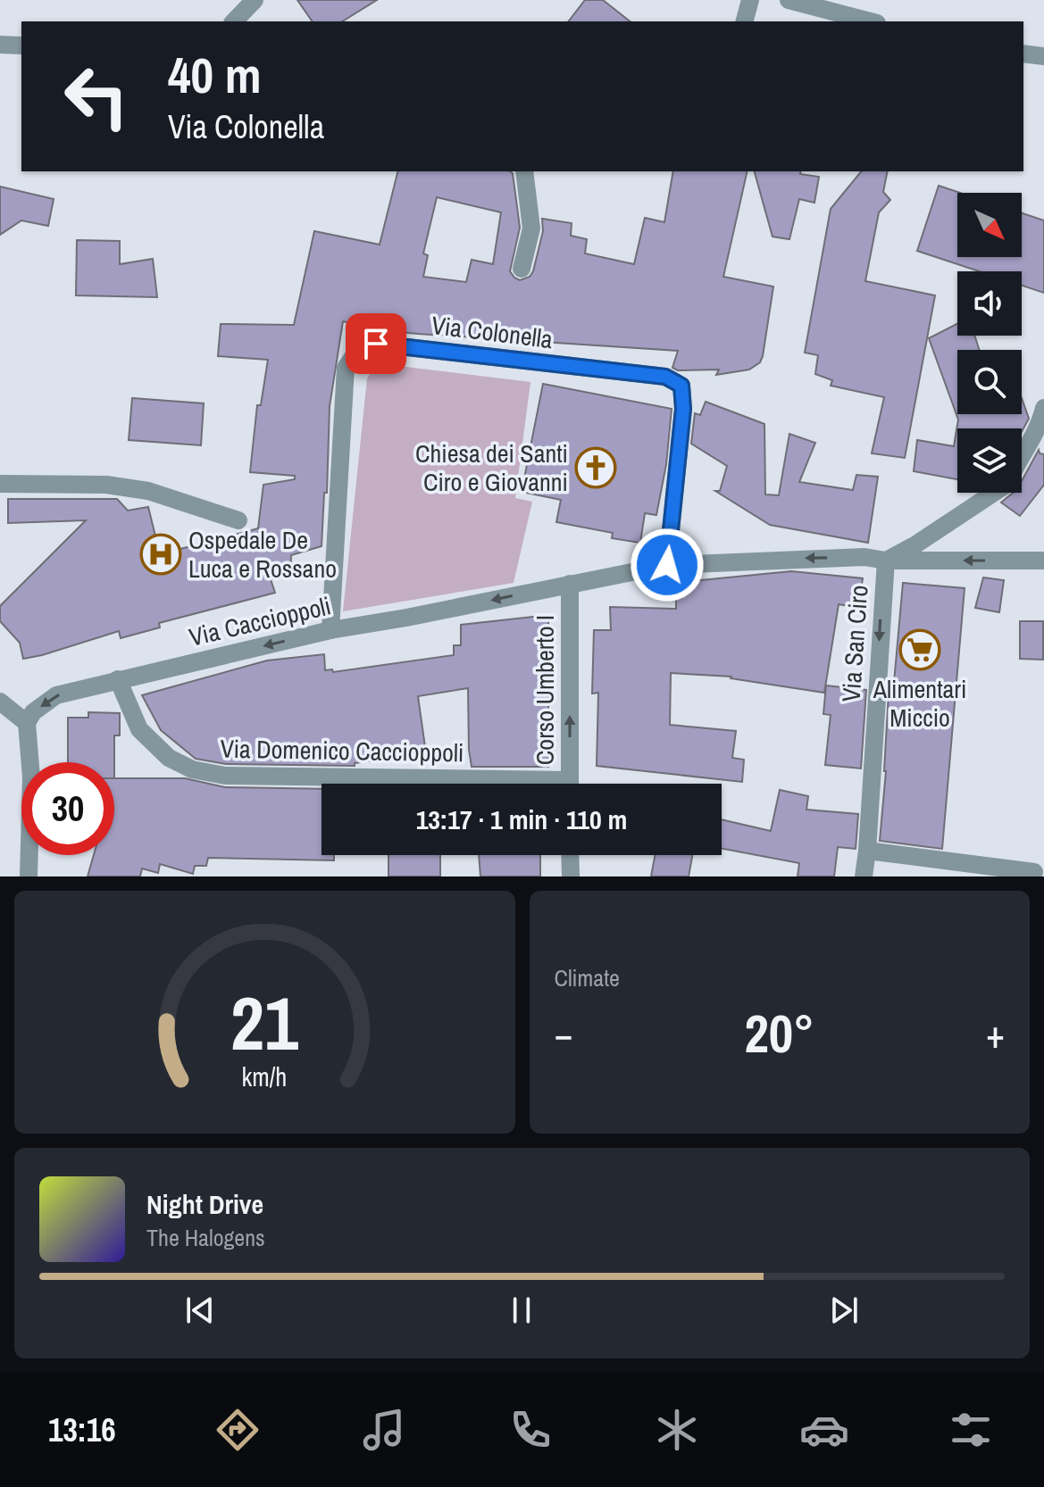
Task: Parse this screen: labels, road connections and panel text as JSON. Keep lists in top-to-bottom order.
{
  "streets": {
    "street": [
      "Via Colonella",
      "Via Caccioppoli",
      "Via San Ciro",
      "Corso Umberto I",
      "Via Domenico Caccioppoli"
    ]
  },
  "crossings": [
    ["Via Colonella", "Via Caccioppoli"],
    ["Via Colonella", "Via San Ciro"],
    ["Via Caccioppoli", "Via San Ciro"],
    ["Via Caccioppoli", "Corso Umberto I"],
    ["Via Caccioppoli", "Via Domenico Caccioppoli"],
    ["Via San Ciro", "Corso Umberto I"]
  ],
  "one_way": ["Via Caccioppoli", "Corso Umberto I"],
  "places": {
    "church": ["Chiesa dei Santi Ciro e Giovanni"],
    "hospital": ["Ospedale De Luca e Rossano"],
    "supermarket": ["Alimentari Miccio"]
  },
  "north": "bottom right",
  "page": {
    "turn": ["40 m", "Via Colonella"],
    "limit": "30",
    "trip": "13:17 · 1 min · 110 m",
    "tile": "Climate",
    "heat": ["−", "20°", "+"],
    "song": ["Night Drive", "The Halogens"],
    "tabs": "13:16",
    "gauge": ["21", "km/h"]
  }
}
